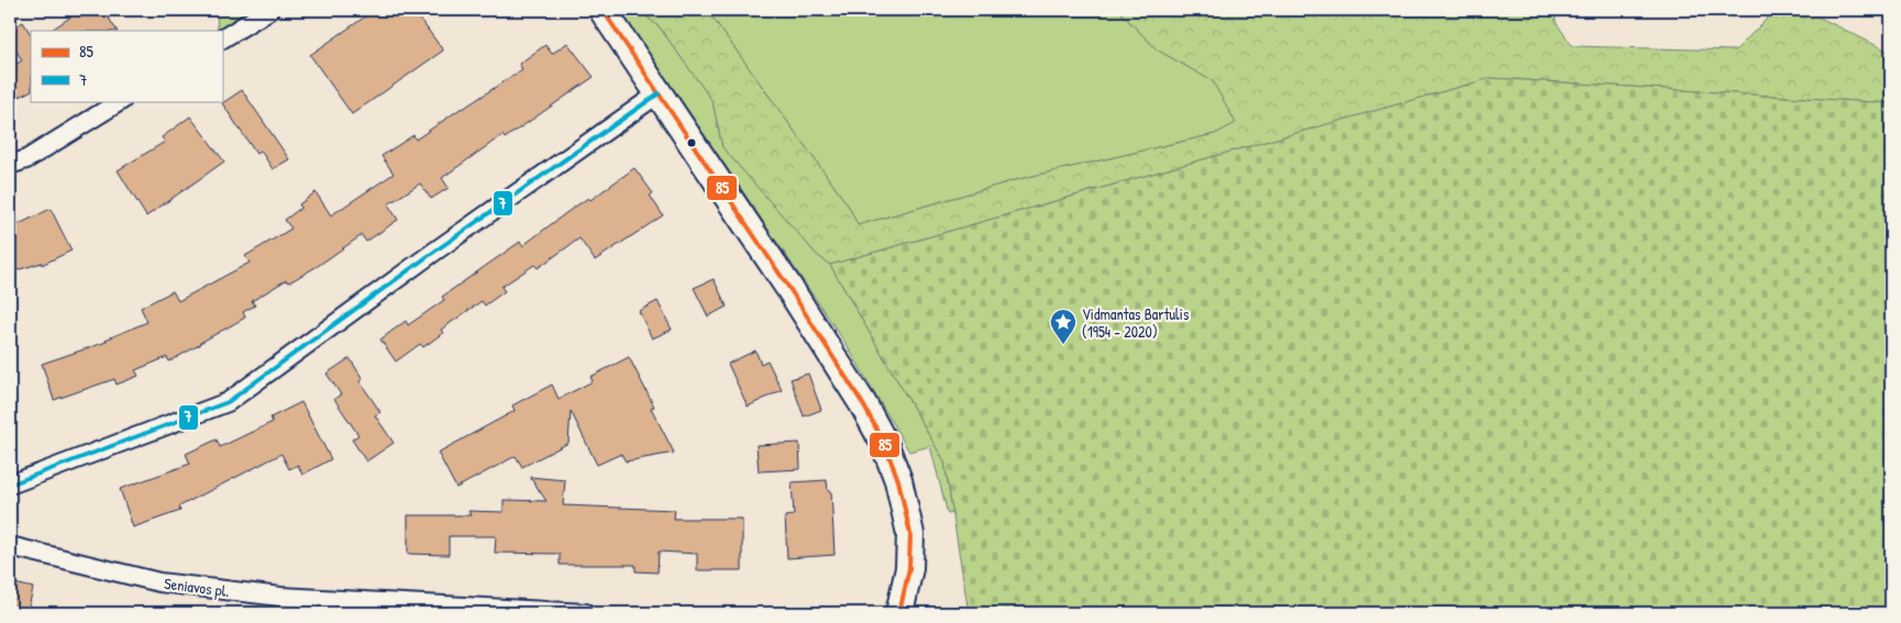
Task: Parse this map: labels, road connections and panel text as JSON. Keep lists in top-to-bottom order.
{
  "streets": {
    "street": ["Seniavos pl."]
  },
  "places": {
    "place": ["Vidmantas Bartulis (1954 - 2020)"]
  },
  "lines": ["transit line 85", "transit line 7"],
  "legend": ["85", "7"]
}
